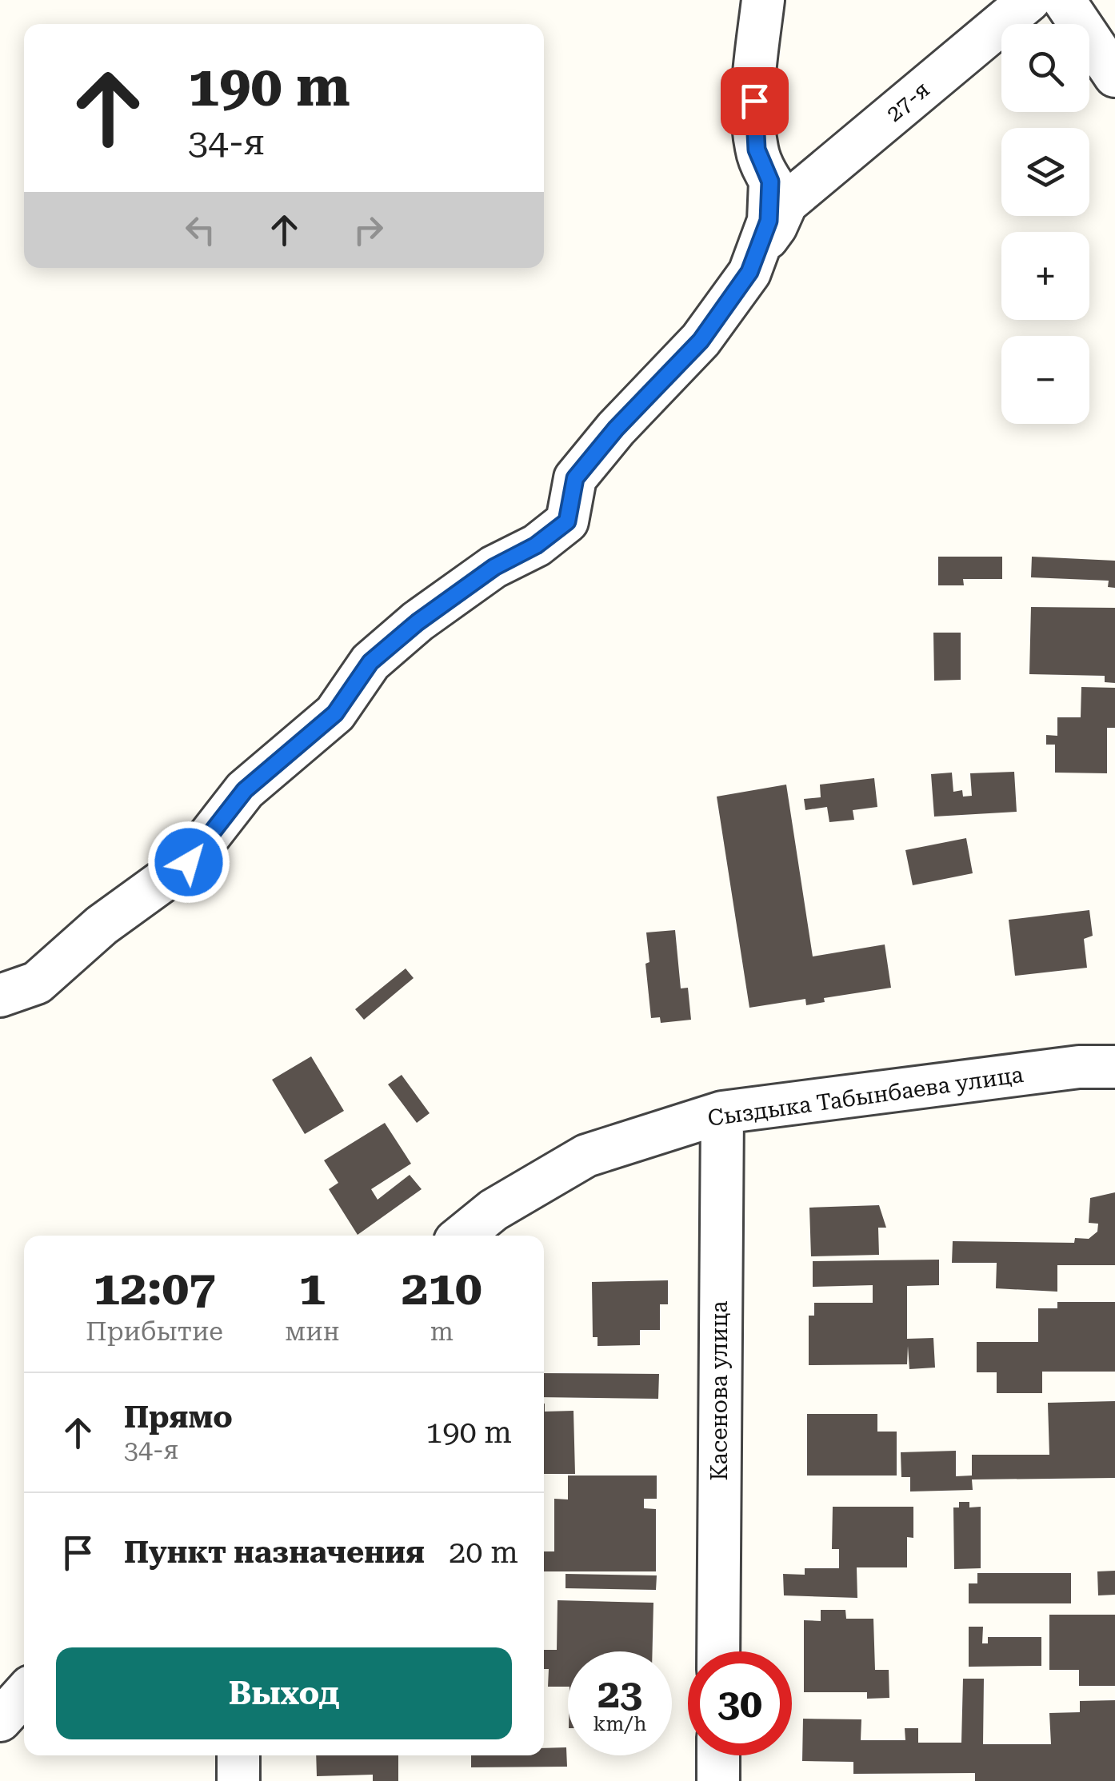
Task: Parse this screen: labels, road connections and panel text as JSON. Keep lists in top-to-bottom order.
{
  "streets": {
    "street": ["27-я", "Сыздыка Табынбаева улица", "Касенова улица"]
  },
  "crossings": [
    ["Сыздыка Табынбаева улица", "Касенова улица"]
  ],
  "page": {
    "map_buttons": ["+", "−"],
    "turn": ["190 m", "34-я"],
    "eta": [
      "12:07",
      "Прибытие",
      "1",
      "мин",
      "210",
      "m"
    ],
    "list": [
      {
        "name": "Прямо",
        "note": "34-я",
        "value": "190 m"
      },
      {
        "name": "Пункт назначения",
        "value": "20 m"
      }
    ],
    "buttons": "Выход",
    "speed": "23 km/h",
    "limit": "30"
  }
}
